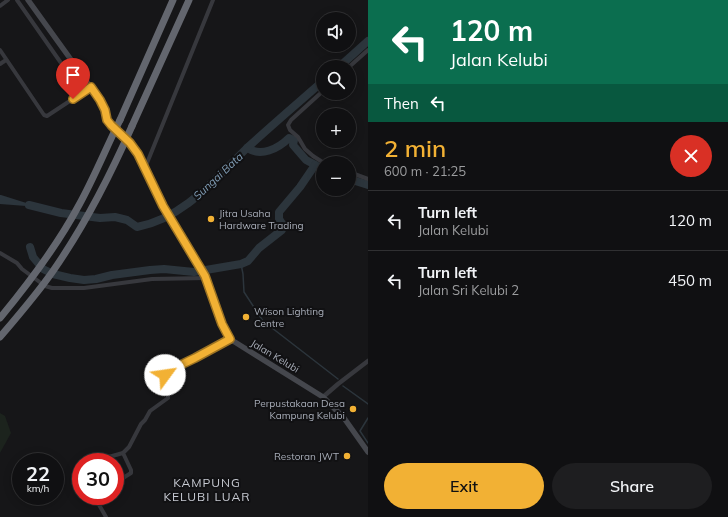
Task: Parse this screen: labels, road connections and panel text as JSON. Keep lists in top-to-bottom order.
{
  "streets": {
    "main road": ["Jalan Kelubi"]
  },
  "districts": ["KAMPUNG KELUBI LUAR"],
  "water": ["Sungai Bata"],
  "places": [
    "Jitra Usaha Hardware Trading",
    "Wison Lighting Centre",
    "Perpustakaan Desa Kampung Kelubi",
    "Restoran JWT"
  ],
  "page": {
    "turn": ["120 m", "Jalan Kelubi"],
    "map_buttons": ["+", "−"],
    "then": "Then",
    "heading": ["2 min", "600 m · 21:25"],
    "list": [
      {
        "name": "Turn left",
        "note": "Jalan Kelubi",
        "value": "120 m"
      },
      {
        "name": "Turn left",
        "note": "Jalan Sri Kelubi 2",
        "value": "450 m"
      }
    ],
    "speed": "22 km/h",
    "limit": "30",
    "buttons": ["Exit", "Share"]
  }
}
